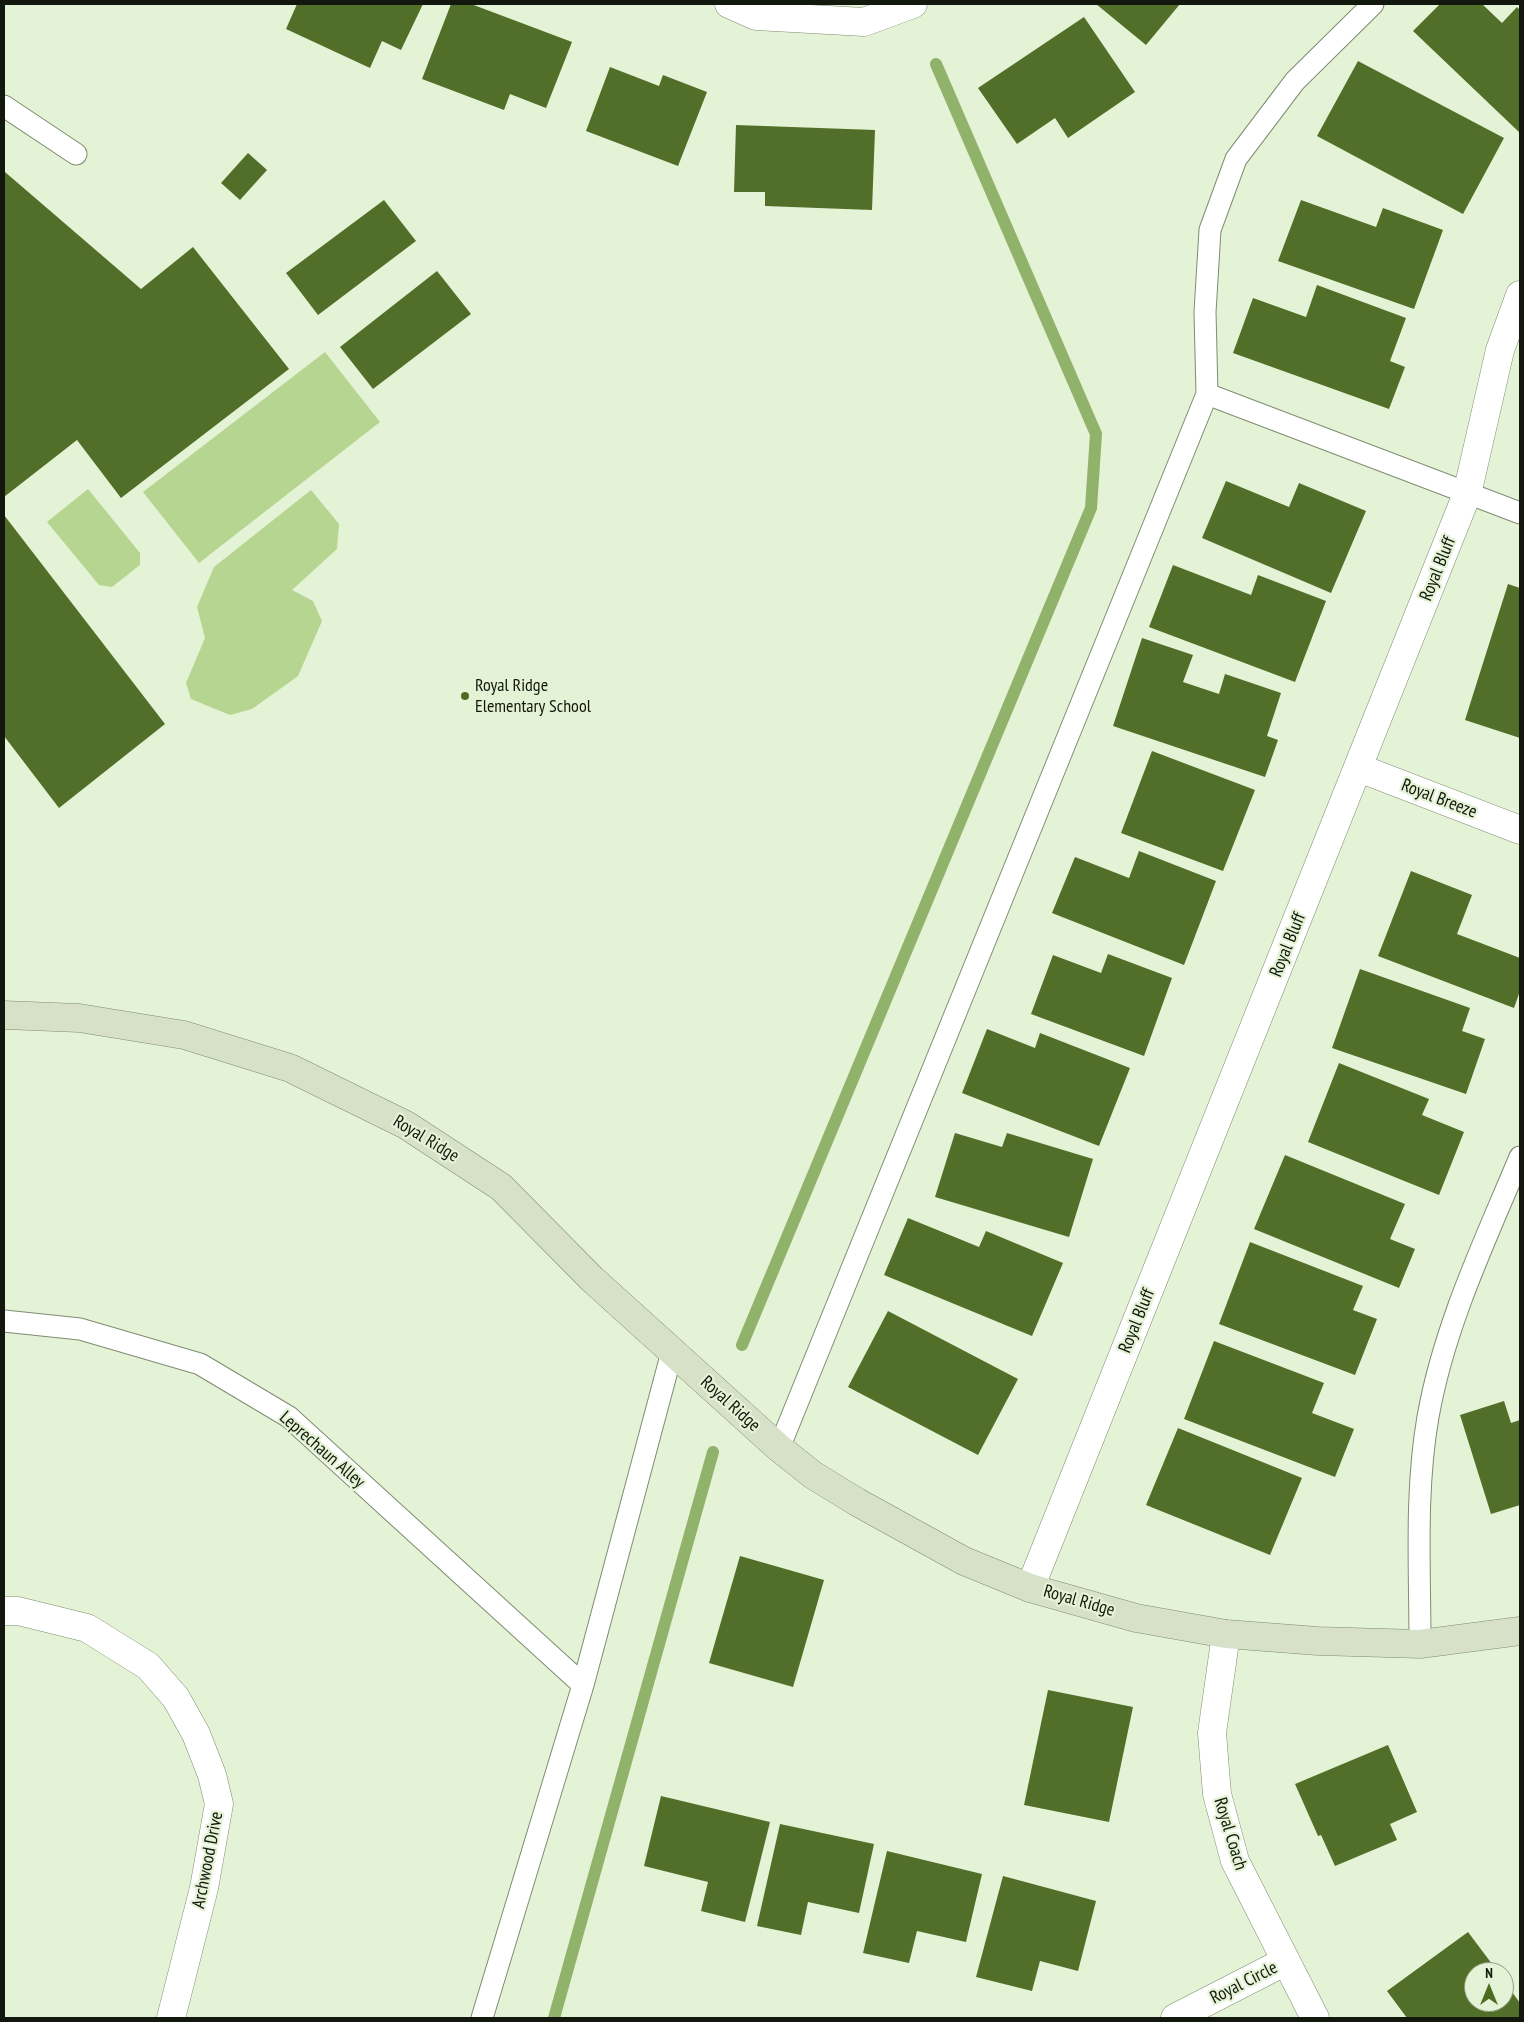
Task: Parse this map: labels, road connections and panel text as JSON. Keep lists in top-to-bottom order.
{
  "streets": {
    "street": [
      "Royal Bluff",
      "Royal Breeze",
      "Royal Ridge",
      "Royal Coach",
      "Archwood Drive",
      "Royal Circle"
    ],
    "lane": ["Leprechaun Alley"]
  },
  "crossings": [
    ["Royal Bluff", "Royal Breeze"],
    ["Royal Bluff", "Royal Ridge"],
    ["Royal Ridge", "Royal Coach"],
    ["Royal Coach", "Royal Circle"]
  ],
  "places": ["Royal Ridge Elementary School"],
  "north": "top"
}
